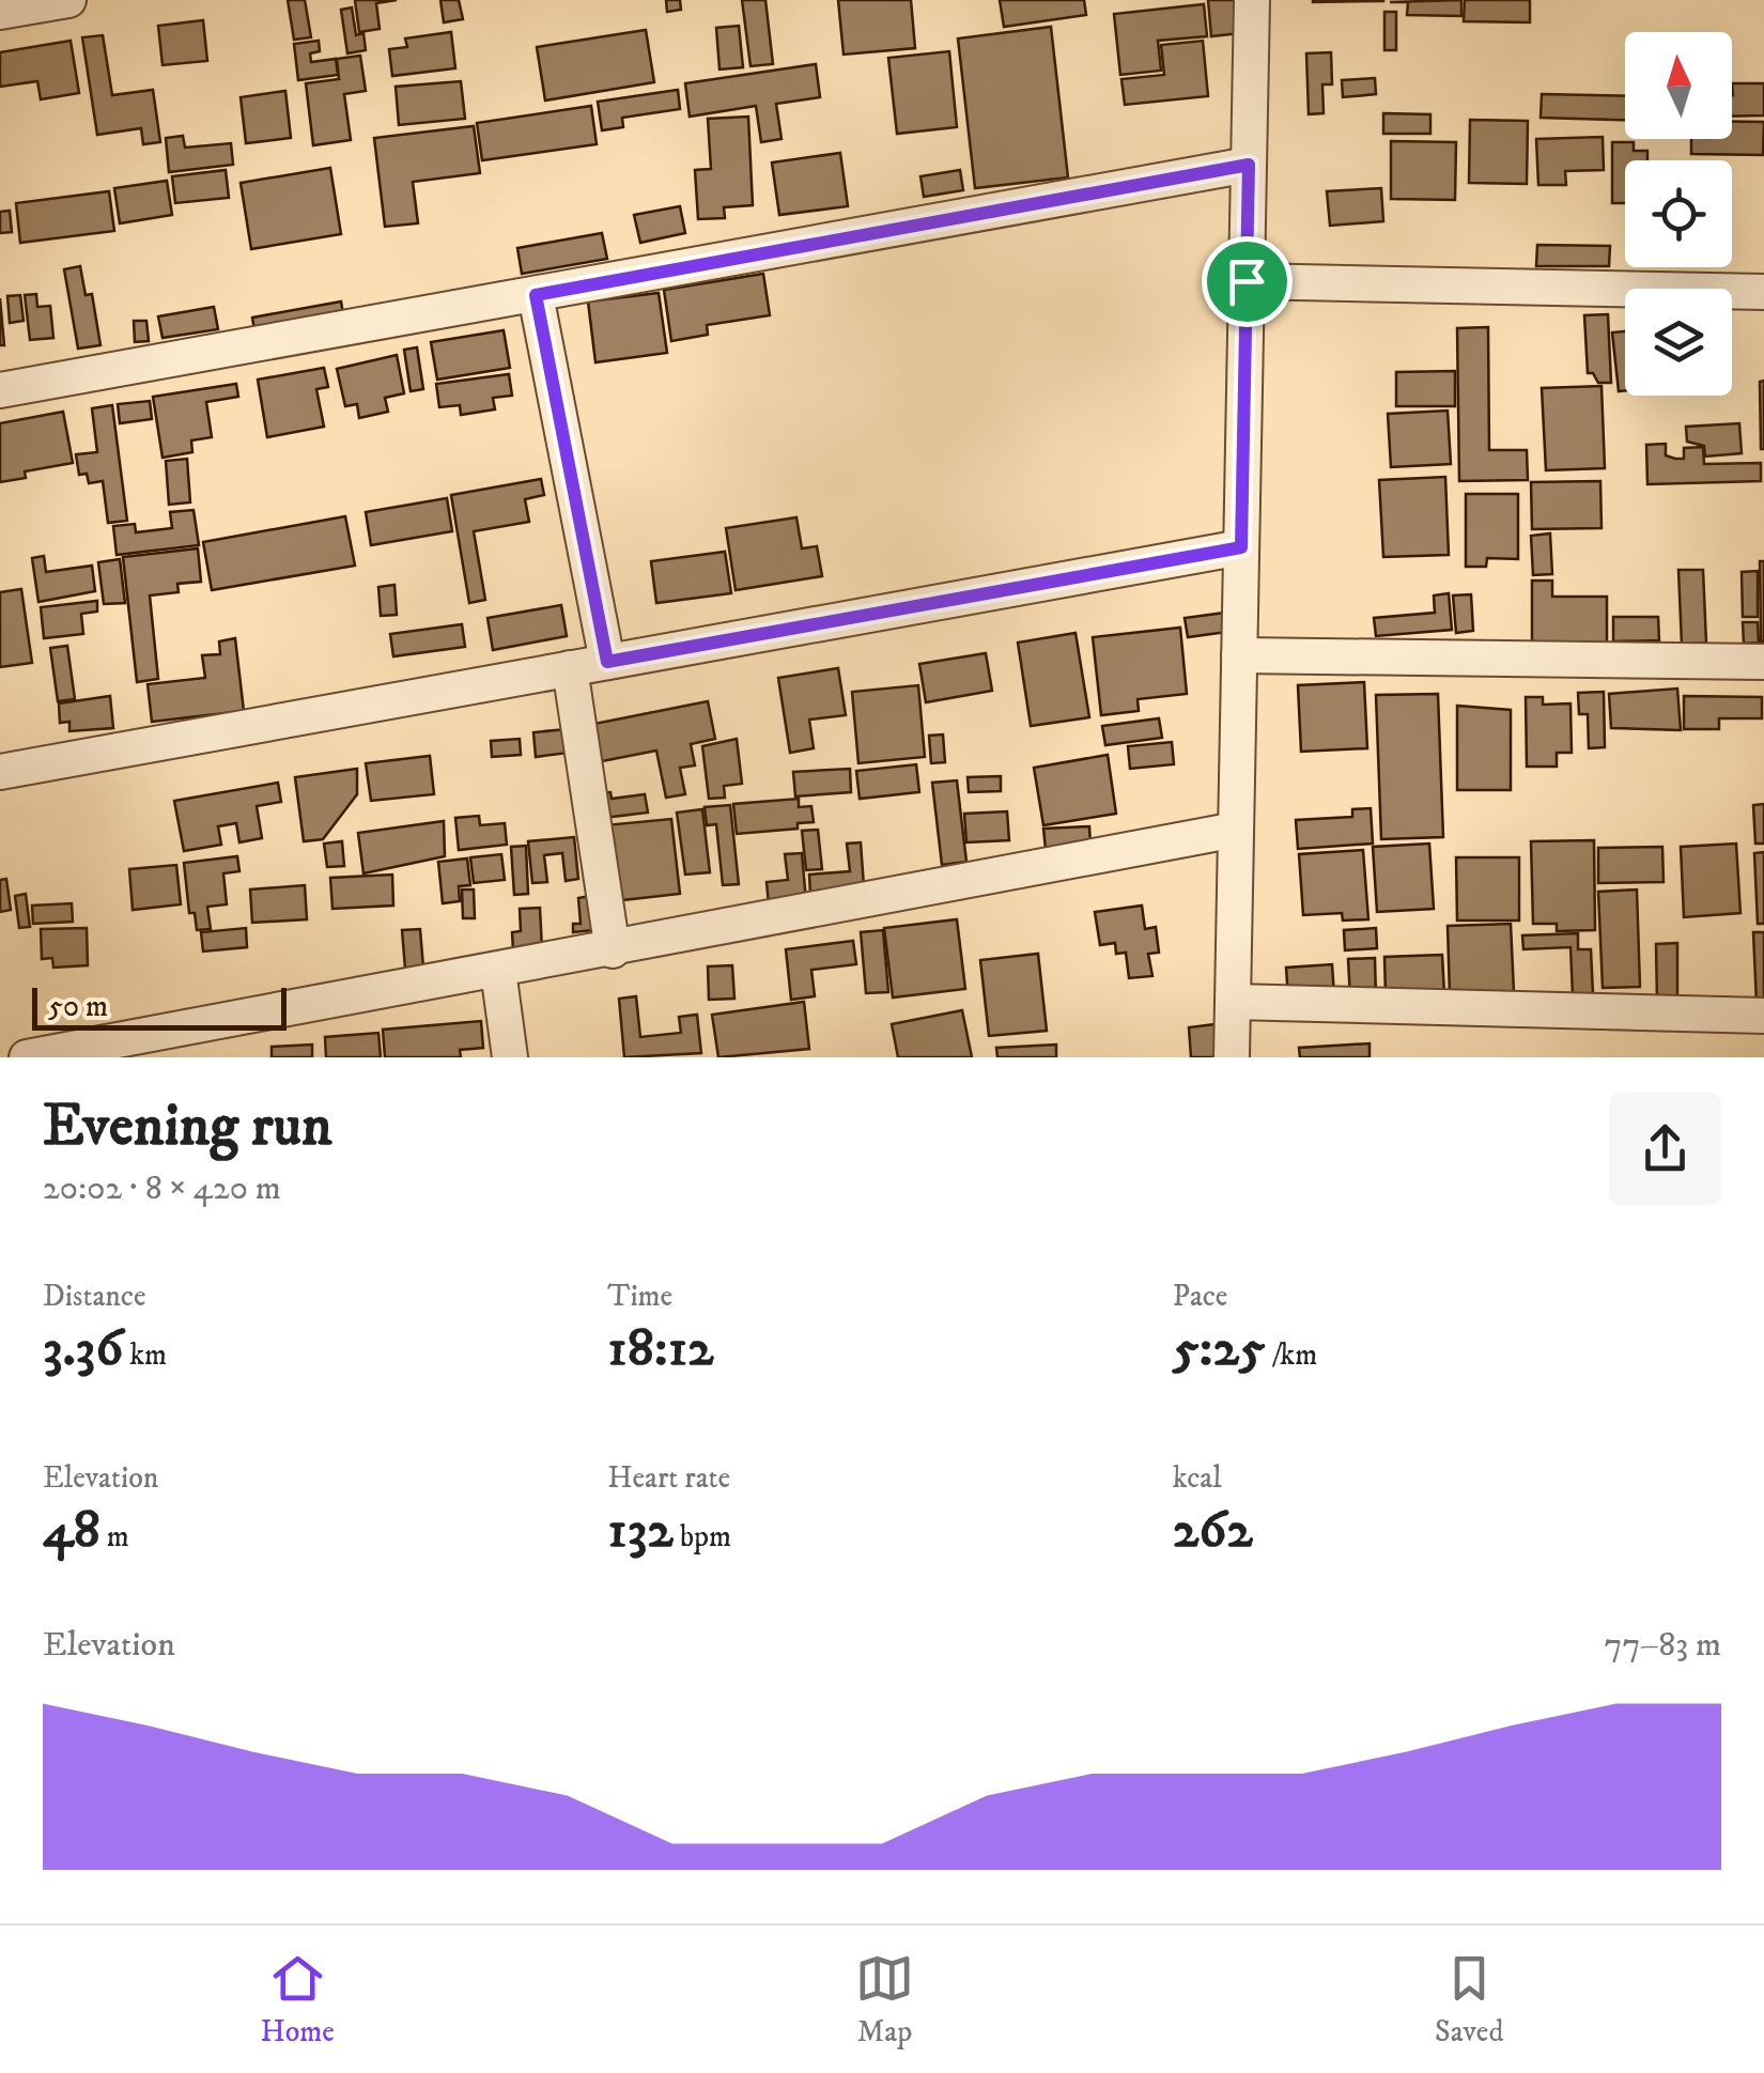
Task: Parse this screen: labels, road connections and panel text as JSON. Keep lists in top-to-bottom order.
{
  "scale_bar": "50 m",
  "north": "top",
  "page": {
    "scale": "50 m",
    "heading": ["Evening run", "20:02 · 8 × 420 m"],
    "stats": [
      ["Distance", "3.36 km"],
      ["Time", "18:12"],
      ["Pace", "5:25 /km"],
      ["Elevation", "48 m"],
      ["Heart rate", "132 bpm"],
      ["kcal", "262"]
    ],
    "chart": ["Elevation", "77–83 m"],
    "tabs": ["Home", "Map", "Saved"]
  }
}
